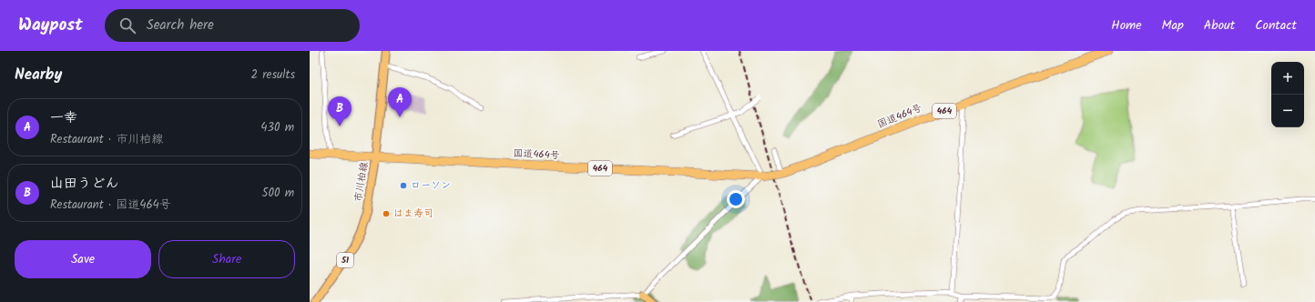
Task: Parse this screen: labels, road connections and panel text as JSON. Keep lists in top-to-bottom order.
{
  "streets": {
    "highway": ["464", "国道464号"],
    "main road": ["市川柏線", "51"]
  },
  "crossings": [
    ["464", "国道464号"],
    ["国道464号", "市川柏線"]
  ],
  "places": ["ローソン", "はま寿司"],
  "page": {
    "header": "Waypost",
    "search": "Search here",
    "nav": [
      "Home",
      "Map",
      "About",
      "Contact"
    ],
    "heading": ["Nearby", "2 results"],
    "map_buttons": ["+", "−"],
    "pins": ["A", "B"],
    "list": [
      {
        "mark": "A",
        "name": "一幸",
        "note": "Restaurant · 市川柏線",
        "value": "430 m"
      },
      {
        "mark": "B",
        "name": "山田うどん",
        "note": "Restaurant · 国道464号",
        "value": "500 m"
      }
    ],
    "buttons": ["Save", "Share"]
  }
}
